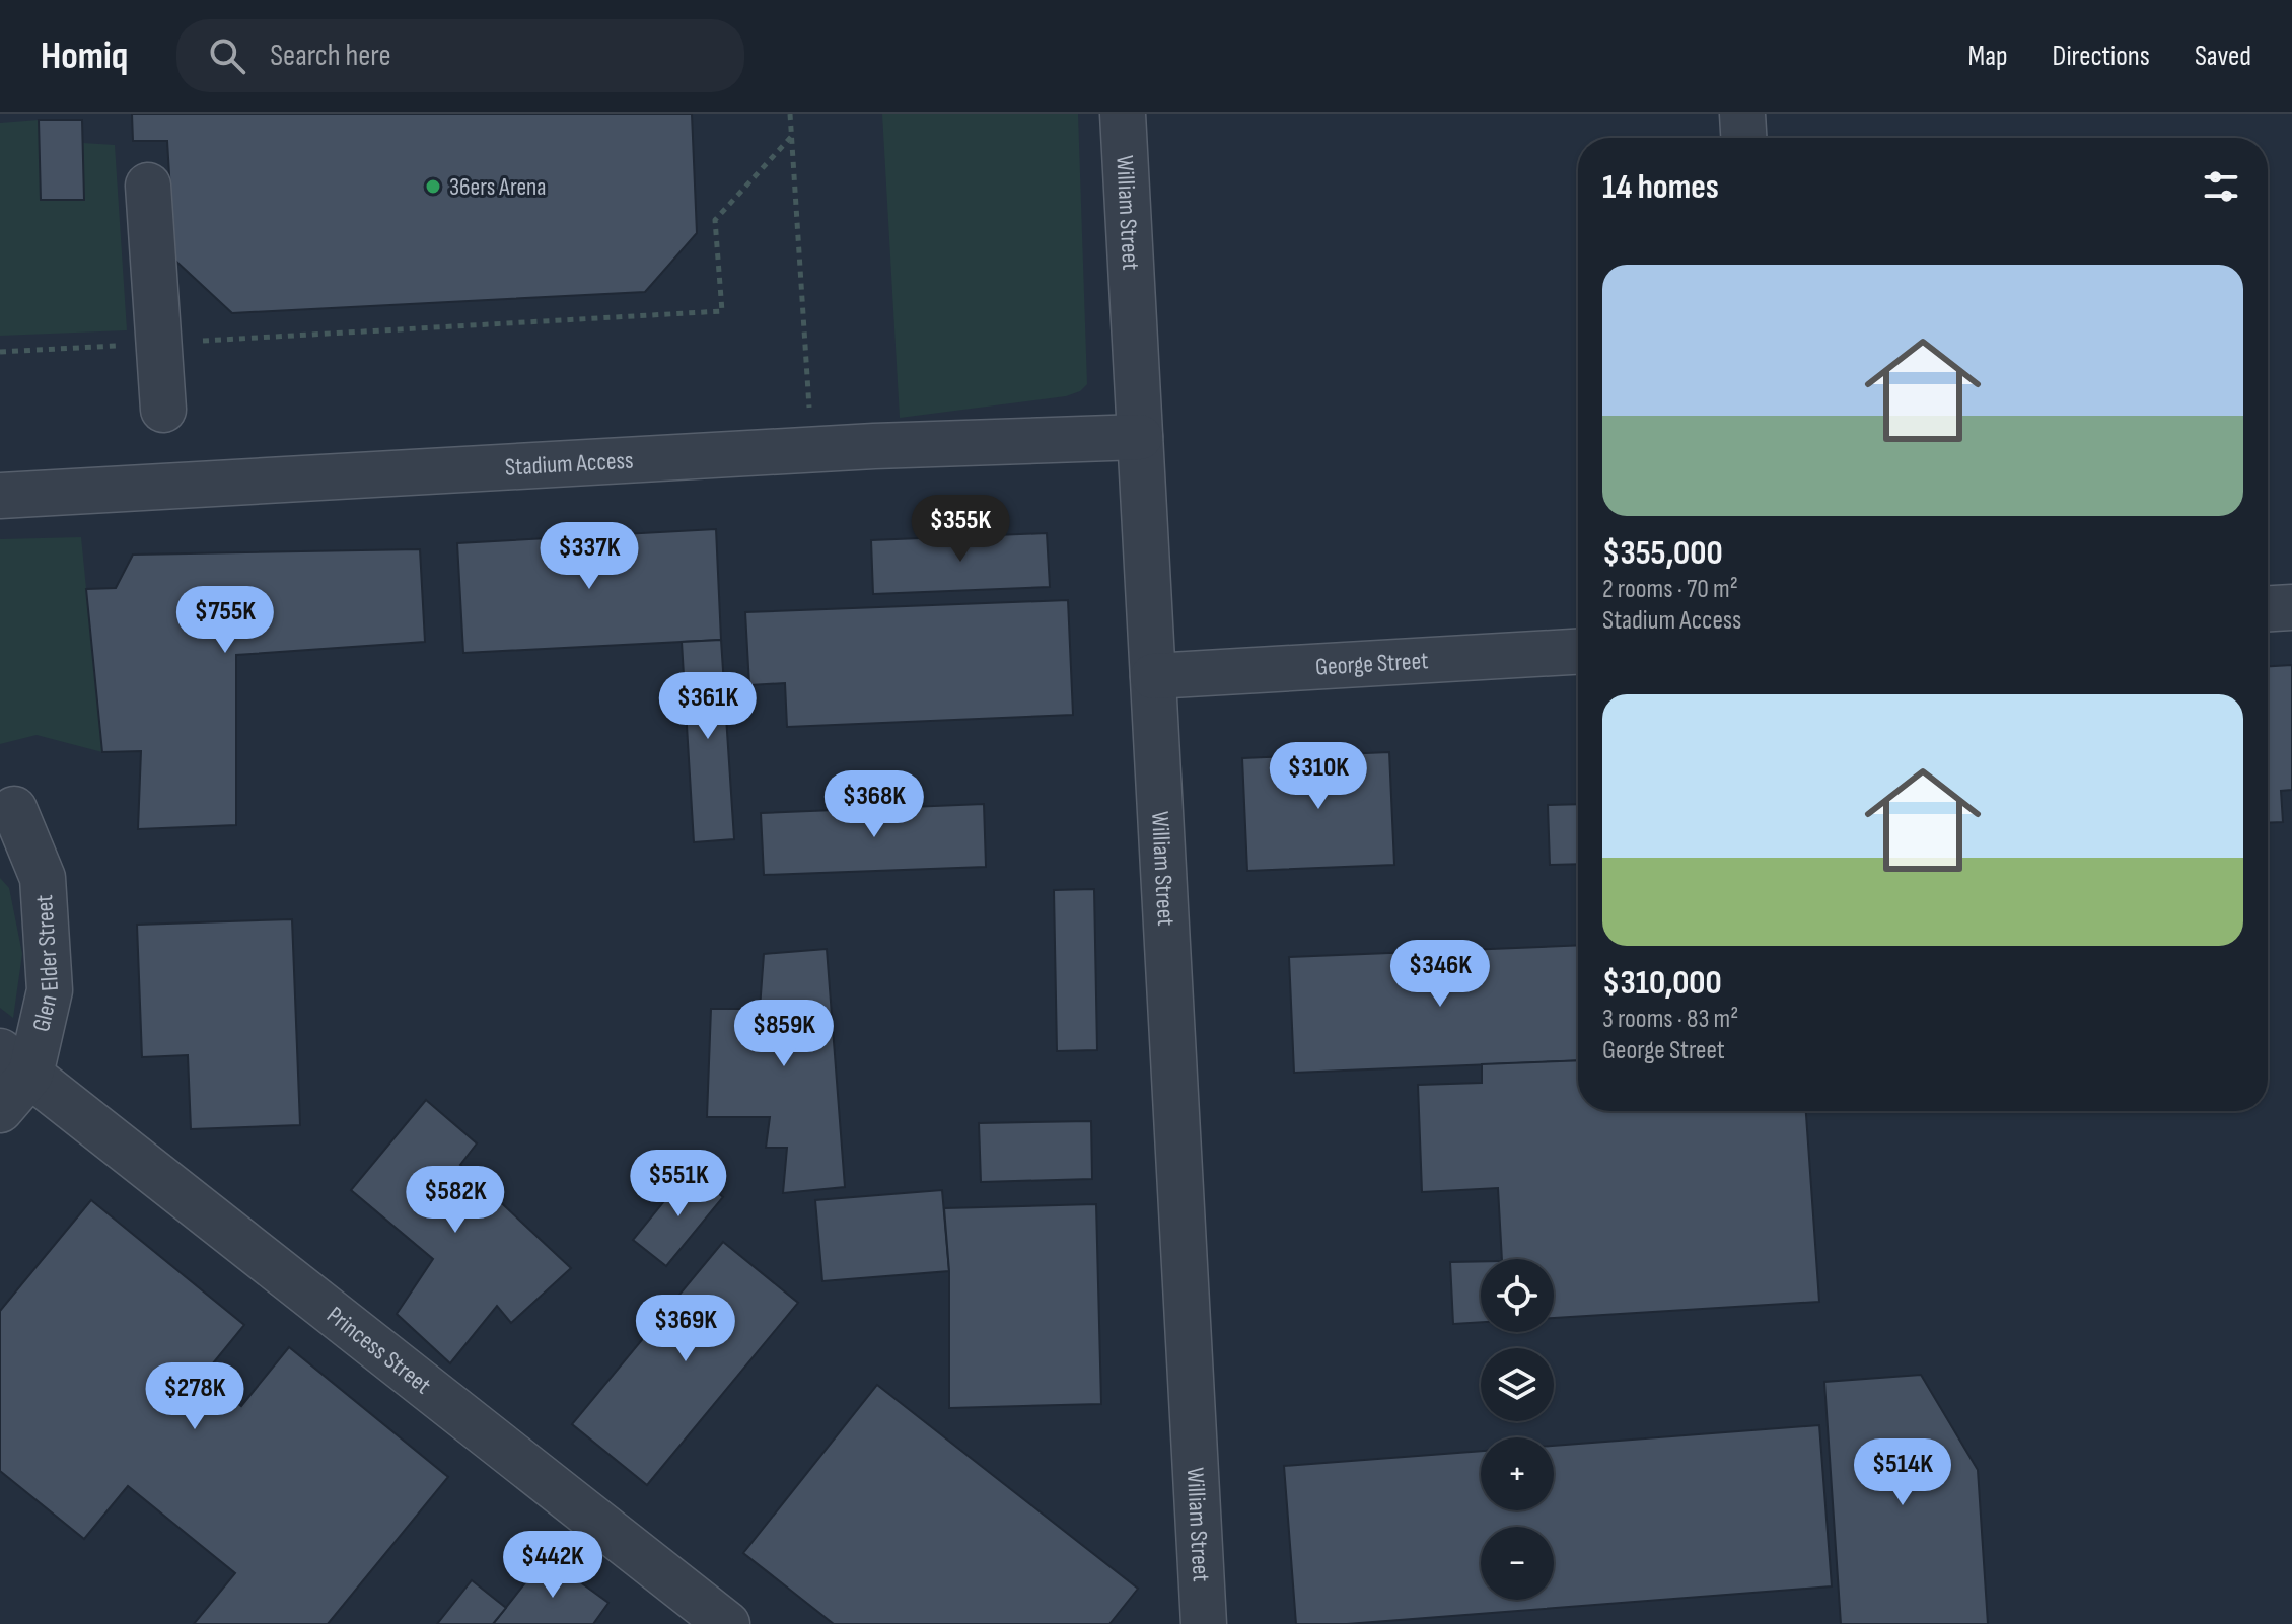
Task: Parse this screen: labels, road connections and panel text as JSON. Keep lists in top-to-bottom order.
{
  "streets": {
    "street": [
      "William Street",
      "Stadium Access",
      "George Street",
      "Glen Elder Street",
      "Princess Street"
    ]
  },
  "crossings": [
    ["William Street", "Stadium Access"],
    ["William Street", "George Street"],
    ["Glen Elder Street", "Princess Street"]
  ],
  "places": ["36ers Arena"],
  "page": {
    "header": "Homiq",
    "search": "Search here",
    "nav": ["Map", "Directions", "Saved"],
    "heading": "14 homes",
    "list": [
      {
        "name": "$355,000",
        "note": "2 rooms · 70 m² · Stadium Access"
      },
      {
        "name": "$310,000",
        "note": "3 rooms · 83 m² · George Street"
      }
    ],
    "price": [
      "$355K",
      "$337K",
      "$755K",
      "$361K",
      "$310K",
      "$368K",
      "$346K",
      "$859K",
      "$551K",
      "$582K",
      "$369K",
      "$278K",
      "$514K",
      "$442K"
    ],
    "map_buttons": ["+", "−"]
  }
}
